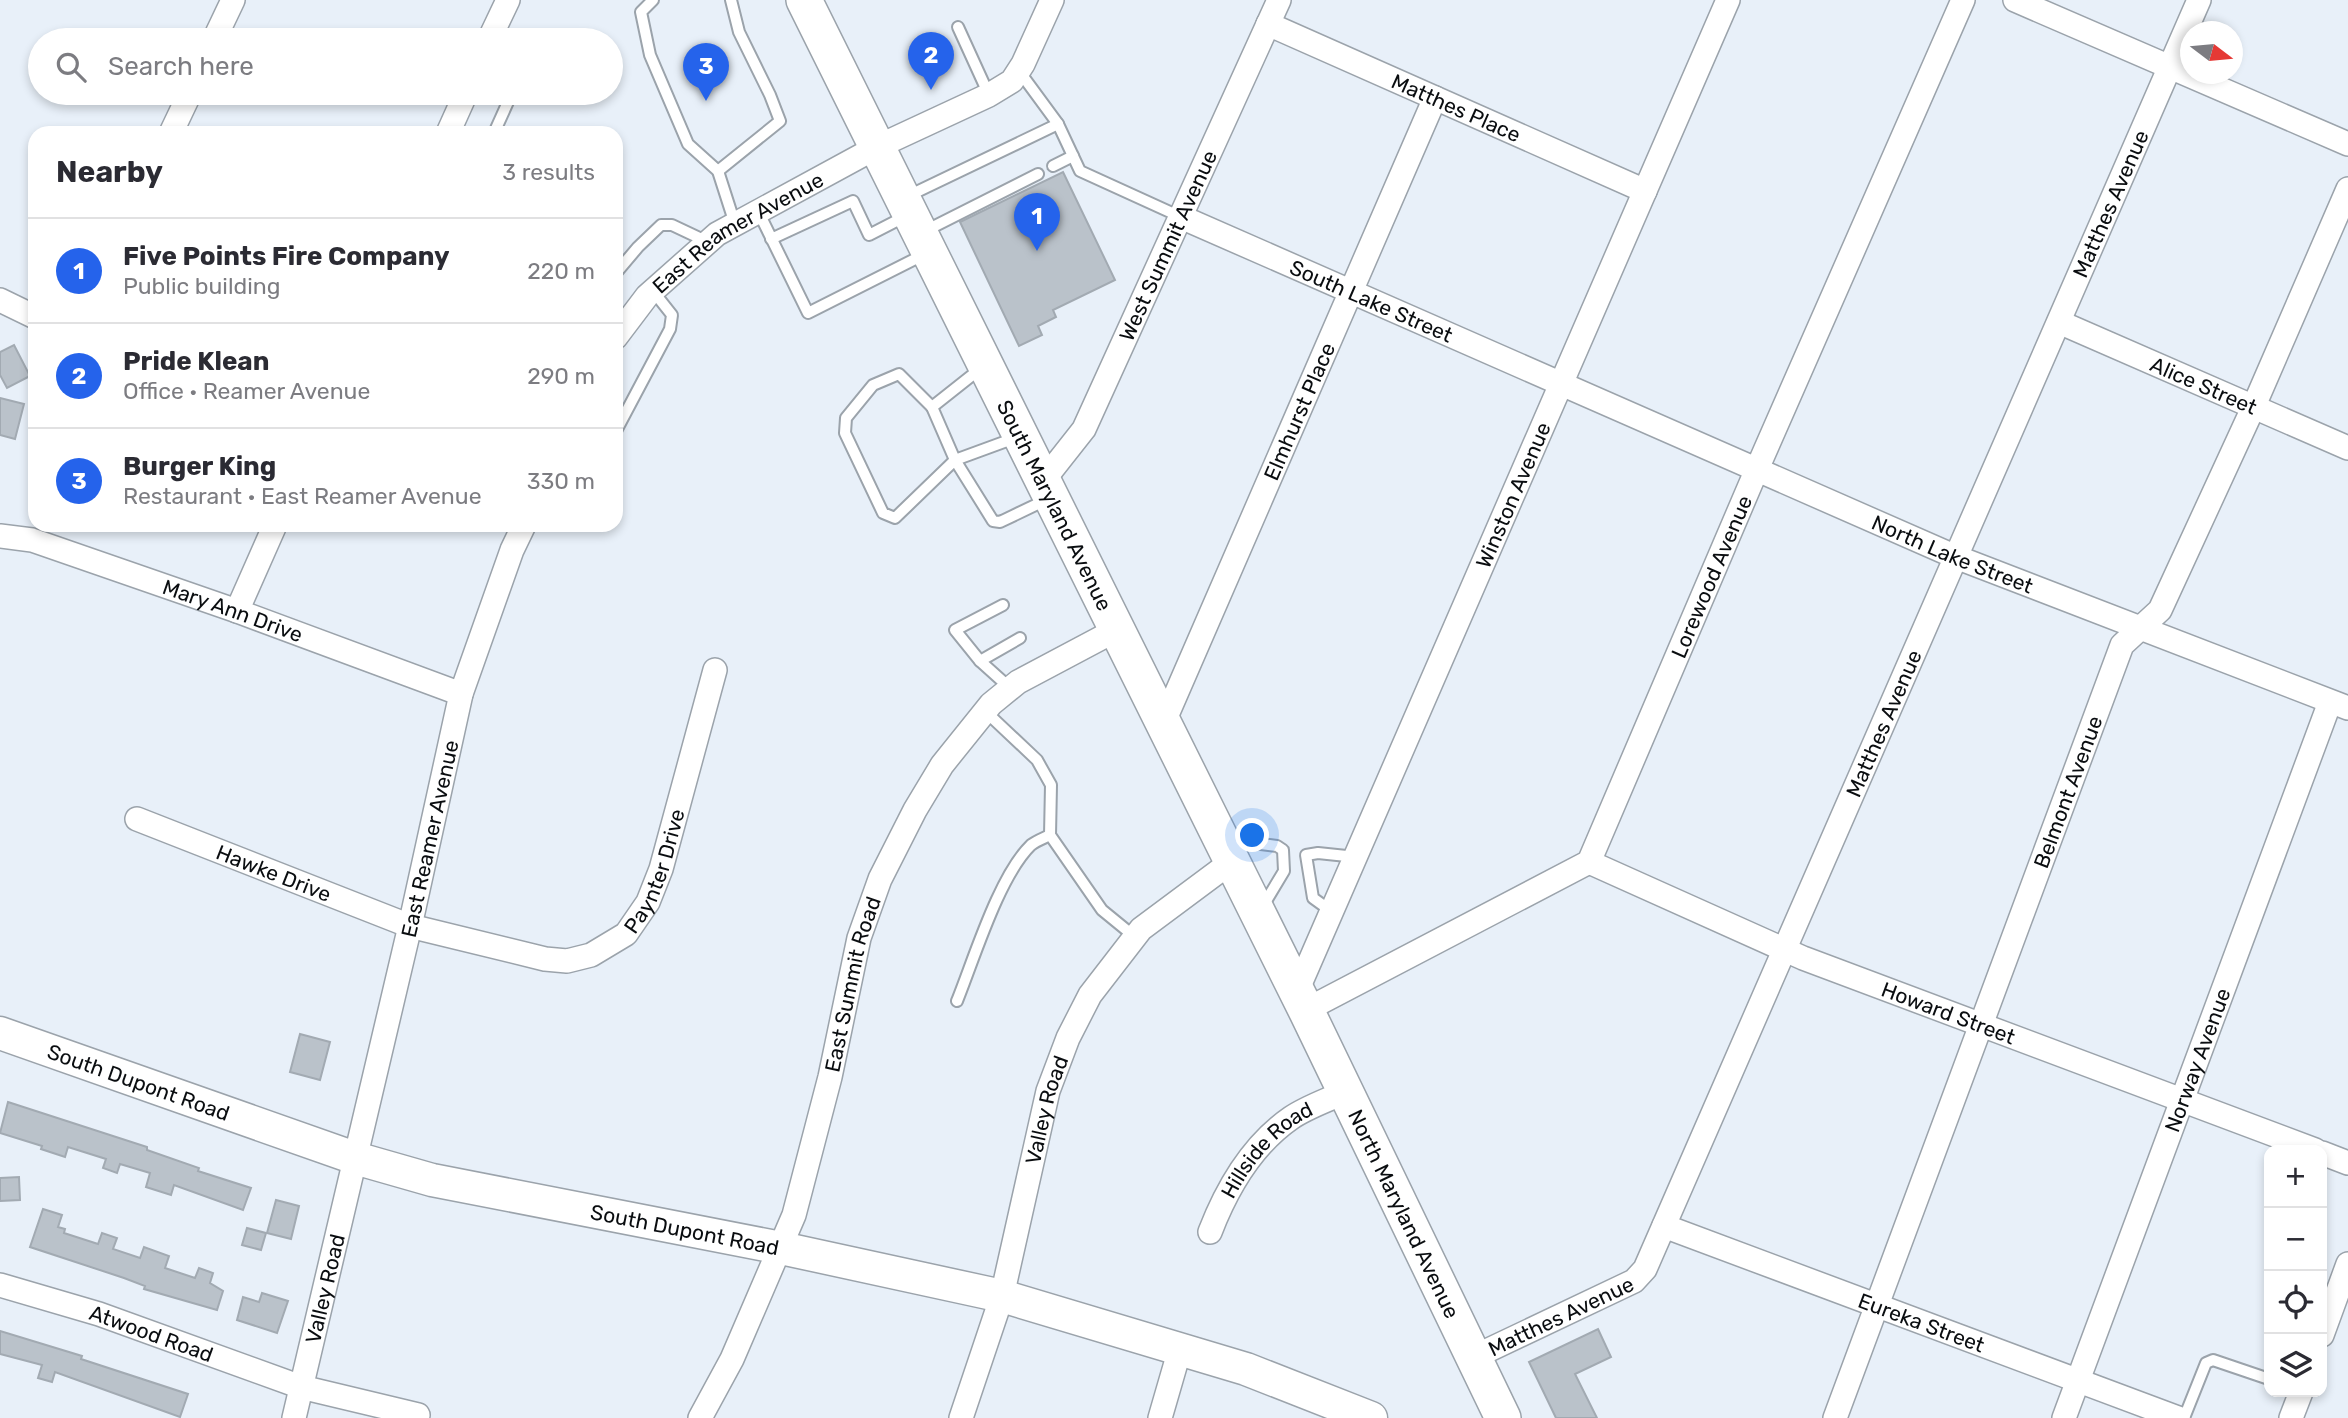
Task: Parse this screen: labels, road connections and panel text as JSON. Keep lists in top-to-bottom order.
{
  "streets": {
    "main road": ["South Maryland Avenue", "North Maryland Avenue"],
    "street": [
      "Matthes Place",
      "Matthes Avenue",
      "East Reamer Avenue",
      "West Summit Avenue",
      "South Lake Street",
      "Alice Street",
      "Elmhurst Place",
      "Winston Avenue",
      "North Lake Street",
      "Lorewood Avenue",
      "Mary Ann Drive",
      "Belmont Avenue",
      "Paynter Drive",
      "Hawke Drive",
      "East Summit Road",
      "Howard Street",
      "Norway Avenue",
      "South Dupont Road",
      "Valley Road",
      "Hillside Road",
      "Eureka Street",
      "Atwood Road"
    ]
  },
  "crossings": [
    ["Matthes Place", "West Summit Avenue"],
    ["Matthes Place", "Elmhurst Place"],
    ["Matthes Place", "Winston Avenue"],
    ["Matthes Avenue", "Alice Street"],
    ["Matthes Avenue", "North Lake Street"],
    ["Matthes Avenue", "Howard Street"],
    ["Matthes Avenue", "North Maryland Avenue"],
    ["Matthes Avenue", "Eureka Street"],
    ["East Reamer Avenue", "South Maryland Avenue"],
    ["East Reamer Avenue", "Mary Ann Drive"],
    ["East Reamer Avenue", "Paynter Drive"],
    ["East Reamer Avenue", "Hawke Drive"],
    ["East Reamer Avenue", "South Dupont Road"],
    ["East Reamer Avenue", "Valley Road"],
    ["West Summit Avenue", "South Lake Street"],
    ["West Summit Avenue", "South Maryland Avenue"],
    ["South Lake Street", "Elmhurst Place"],
    ["South Lake Street", "Winston Avenue"],
    ["South Lake Street", "North Lake Street"],
    ["Alice Street", "Belmont Avenue"],
    ["Elmhurst Place", "South Maryland Avenue"],
    ["Winston Avenue", "South Maryland Avenue"],
    ["Winston Avenue", "North Lake Street"],
    ["Winston Avenue", "North Maryland Avenue"],
    ["South Maryland Avenue", "East Summit Road"],
    ["South Maryland Avenue", "Valley Road"],
    ["South Maryland Avenue", "North Maryland Avenue"],
    ["North Lake Street", "Lorewood Avenue"],
    ["North Lake Street", "Belmont Avenue"],
    ["North Lake Street", "Norway Avenue"],
    ["Lorewood Avenue", "Howard Street"],
    ["Belmont Avenue", "Howard Street"],
    ["Belmont Avenue", "Eureka Street"],
    ["Paynter Drive", "Hawke Drive"],
    ["East Summit Road", "South Dupont Road"],
    ["Howard Street", "Norway Avenue"],
    ["Norway Avenue", "Eureka Street"],
    ["South Dupont Road", "Valley Road"],
    ["Valley Road", "Atwood Road"],
    ["Hillside Road", "North Maryland Avenue"]
  ],
  "north": "right",
  "page": {
    "search": "Search here",
    "pins": ["2", "3", "1"],
    "heading": ["Nearby", "3 results"],
    "list": [
      {
        "mark": "1",
        "name": "Five Points Fire Company",
        "note": "Public building",
        "value": "220 m"
      },
      {
        "mark": "2",
        "name": "Pride Klean",
        "note": "Office · Reamer Avenue",
        "value": "290 m"
      },
      {
        "mark": "3",
        "name": "Burger King",
        "note": "Restaurant · East Reamer Avenue",
        "value": "330 m"
      }
    ],
    "map_buttons": ["+", "−"]
  }
}
